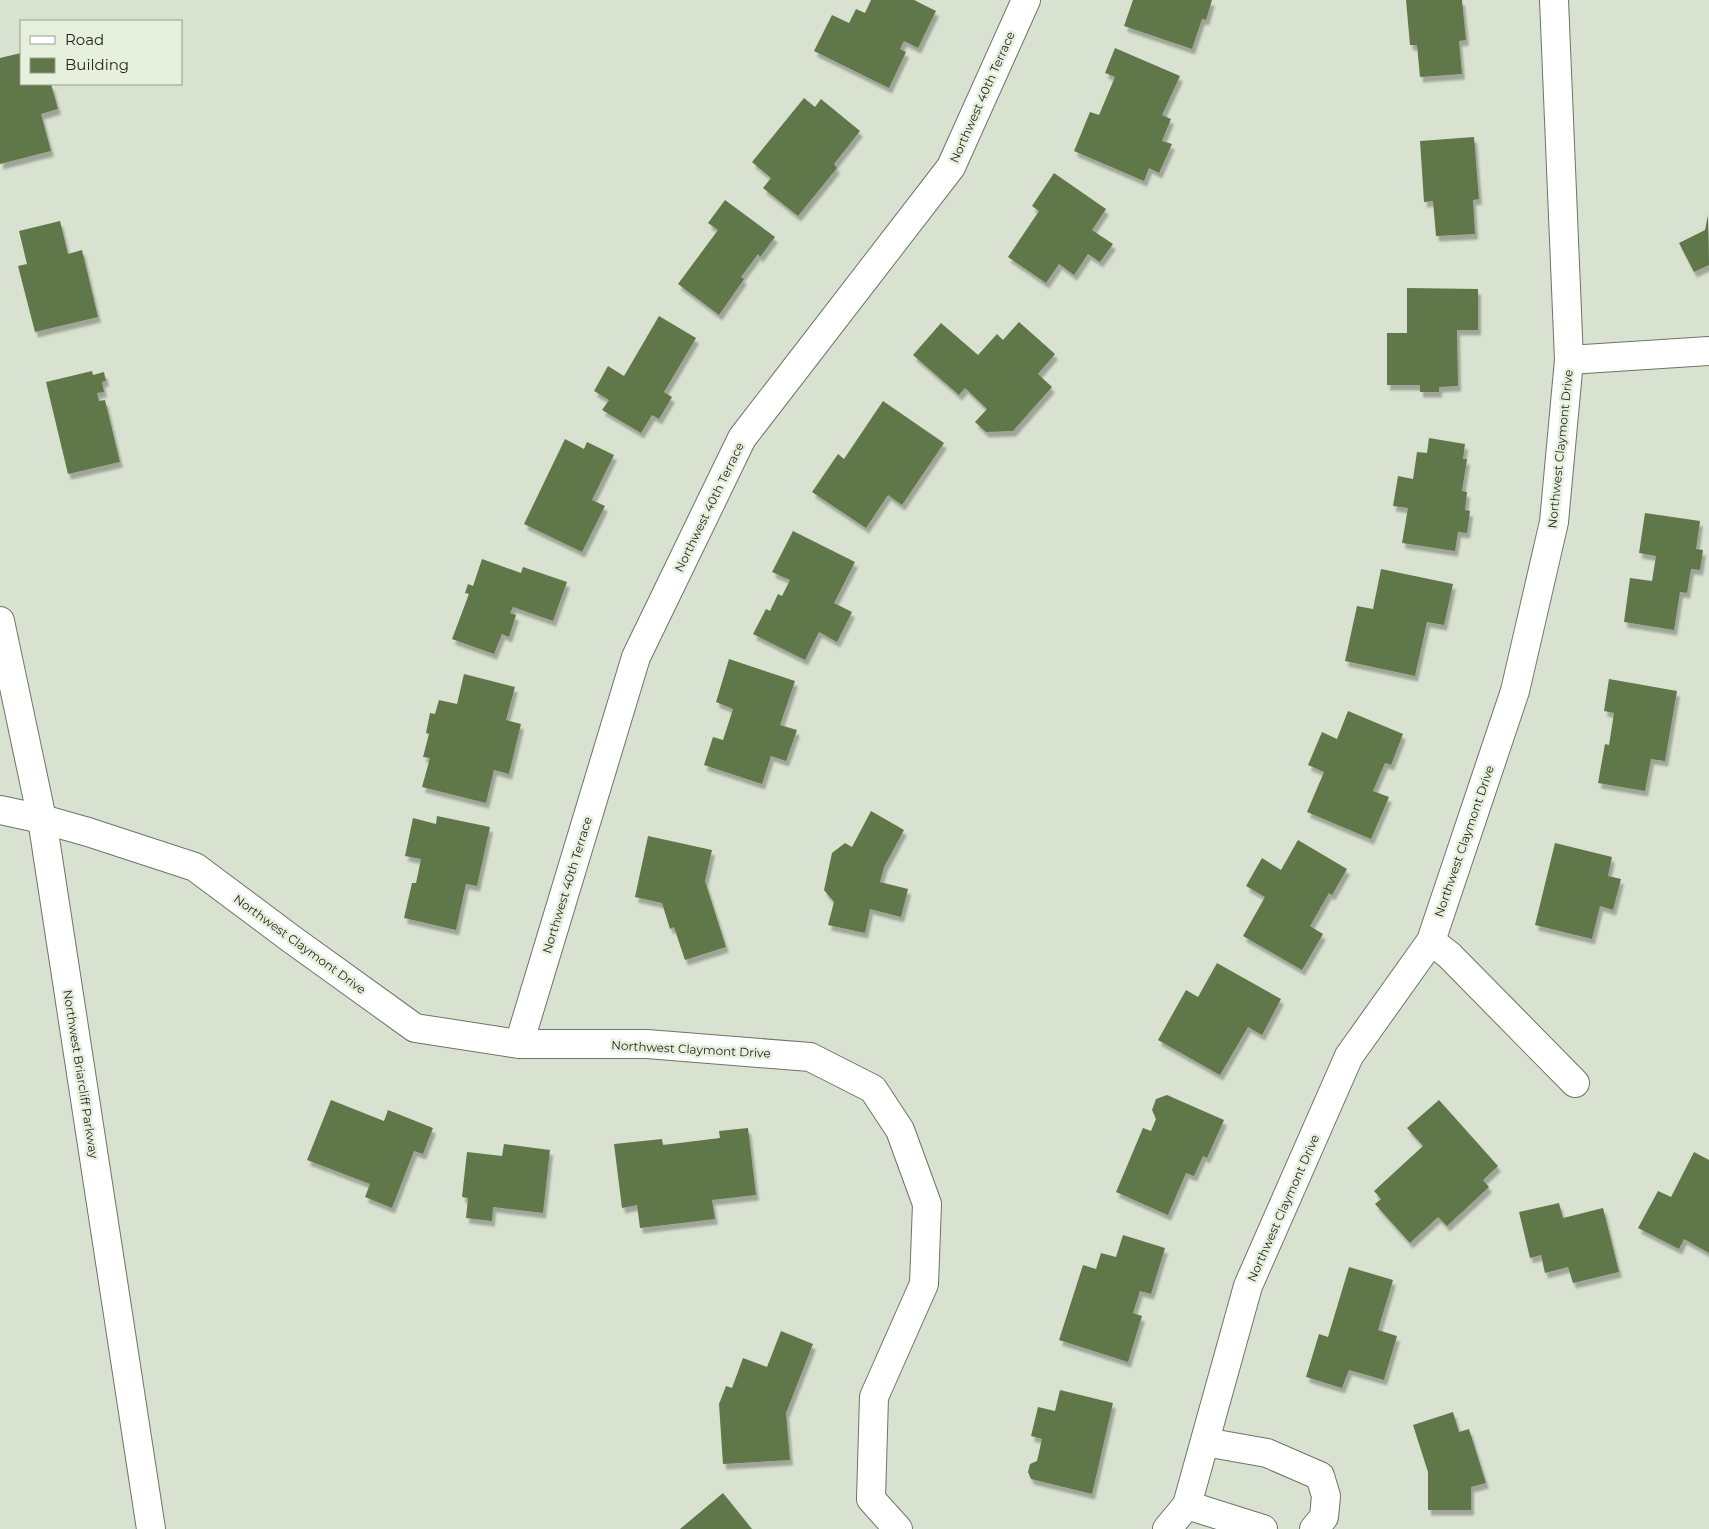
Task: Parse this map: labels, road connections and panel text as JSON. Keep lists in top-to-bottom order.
{
  "streets": {
    "street": ["Northwest 40th Terrace", "Northwest Claymont Drive", "Northwest Briarcliff Parkway"]
  },
  "crossings": [
    ["Northwest 40th Terrace", "Northwest Claymont Drive"],
    ["Northwest Claymont Drive", "Northwest Briarcliff Parkway"]
  ],
  "legend": ["Road", "Building"]
}
